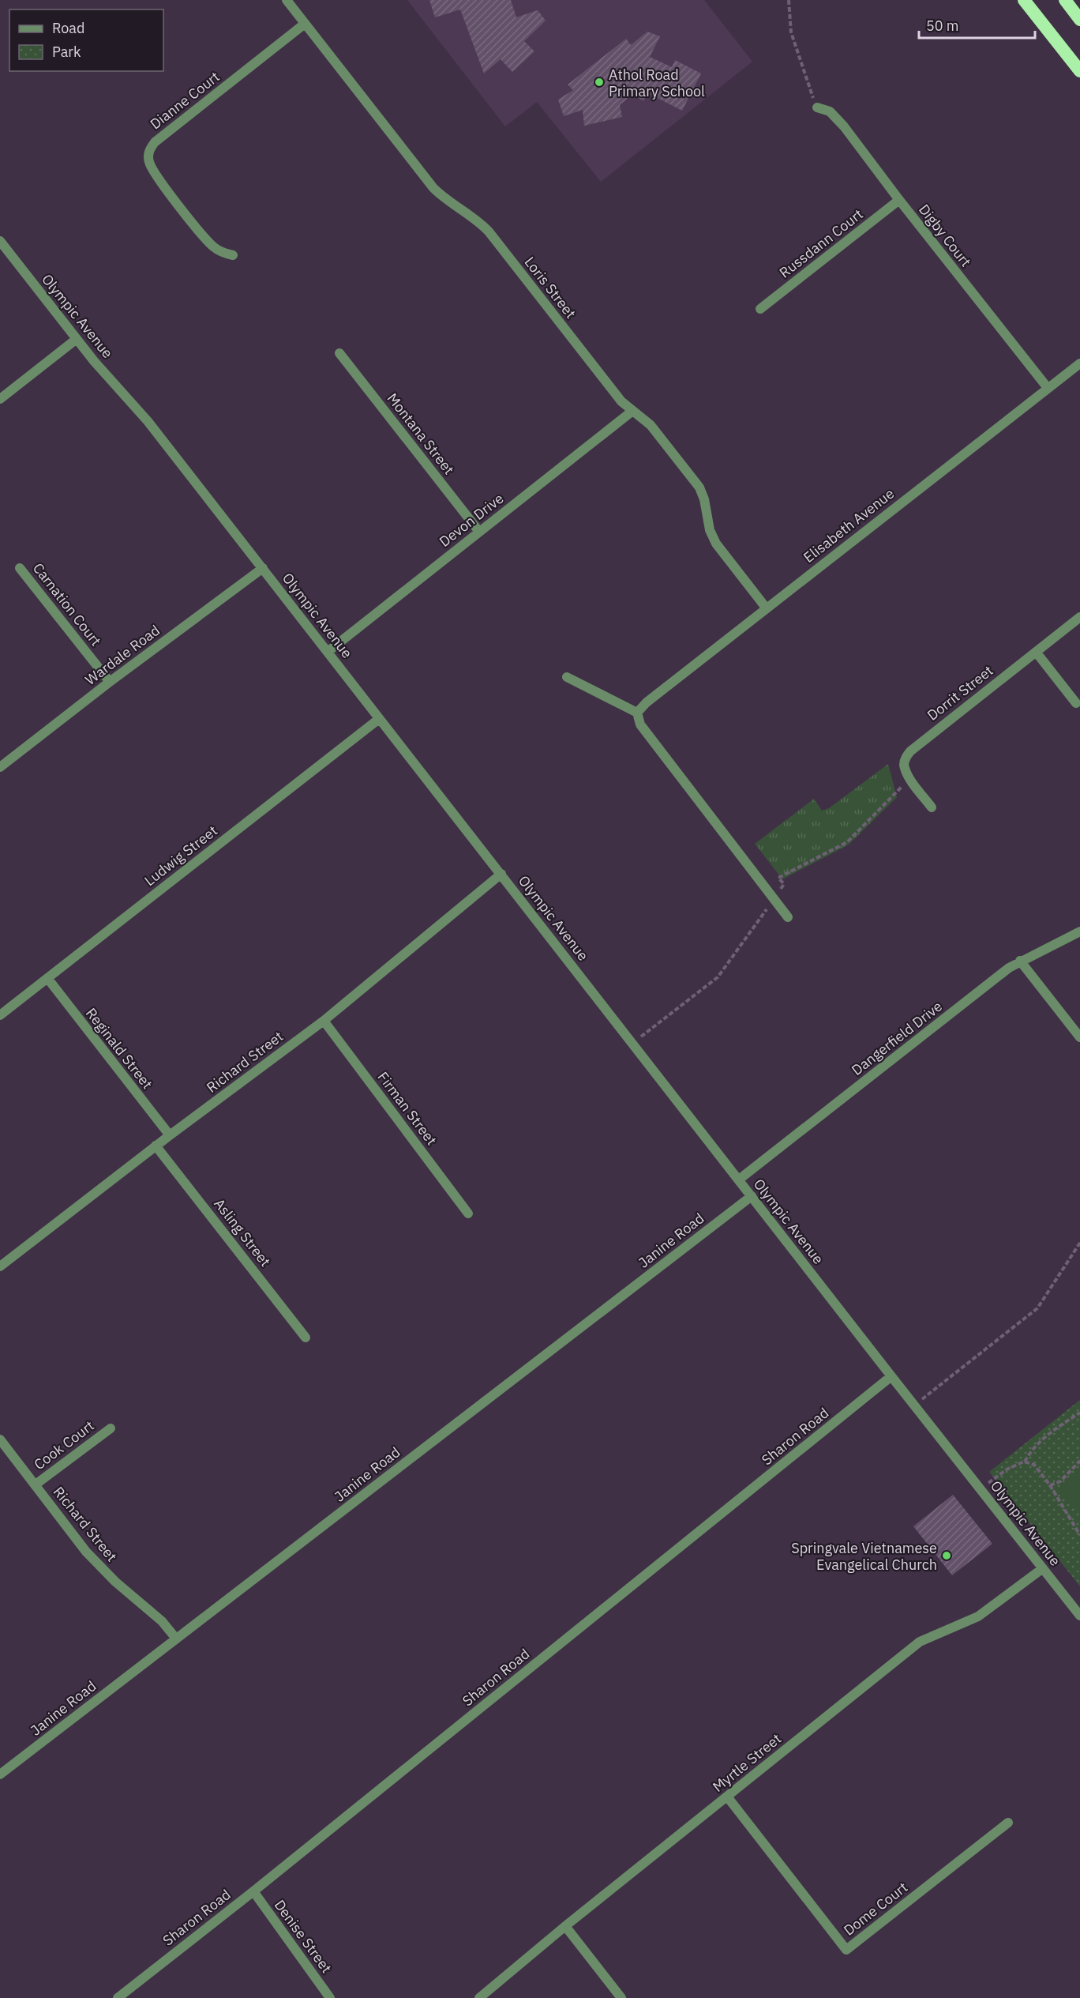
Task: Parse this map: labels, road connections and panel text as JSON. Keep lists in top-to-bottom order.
{
  "streets": {
    "street": [
      "Dianne Court",
      "Digby Court",
      "Russdann Court",
      "Loris Street",
      "Olympic Avenue",
      "Montana Street",
      "Devon Drive",
      "Elisabeth Avenue",
      "Carnation Court",
      "Wardale Road",
      "Dorrit Street",
      "Ludwig Street",
      "Dangerfield Drive",
      "Reginald Street",
      "Richard Street",
      "Firman Street",
      "Asling Street",
      "Janine Road",
      "Sharon Road",
      "Cook Court",
      "Myrtle Street",
      "Dome Court",
      "Denise Street"
    ]
  },
  "crossings": [
    ["Dianne Court", "Loris Street"],
    ["Digby Court", "Russdann Court"],
    ["Digby Court", "Elisabeth Avenue"],
    ["Loris Street", "Devon Drive"],
    ["Loris Street", "Elisabeth Avenue"],
    ["Olympic Avenue", "Devon Drive"],
    ["Olympic Avenue", "Wardale Road"],
    ["Olympic Avenue", "Ludwig Street"],
    ["Olympic Avenue", "Dangerfield Drive"],
    ["Olympic Avenue", "Richard Street"],
    ["Olympic Avenue", "Janine Road"],
    ["Olympic Avenue", "Sharon Road"],
    ["Olympic Avenue", "Myrtle Street"],
    ["Montana Street", "Devon Drive"],
    ["Carnation Court", "Wardale Road"],
    ["Ludwig Street", "Reginald Street"],
    ["Reginald Street", "Richard Street"],
    ["Richard Street", "Firman Street"],
    ["Richard Street", "Asling Street"],
    ["Richard Street", "Janine Road"],
    ["Richard Street", "Cook Court"],
    ["Sharon Road", "Denise Street"],
    ["Myrtle Street", "Dome Court"]
  ],
  "places": ["Athol Road Primary School", "Springvale Vietnamese Evangelical Church"],
  "legend": ["Road", "Park"],
  "scale_bar": "50 m"
}
